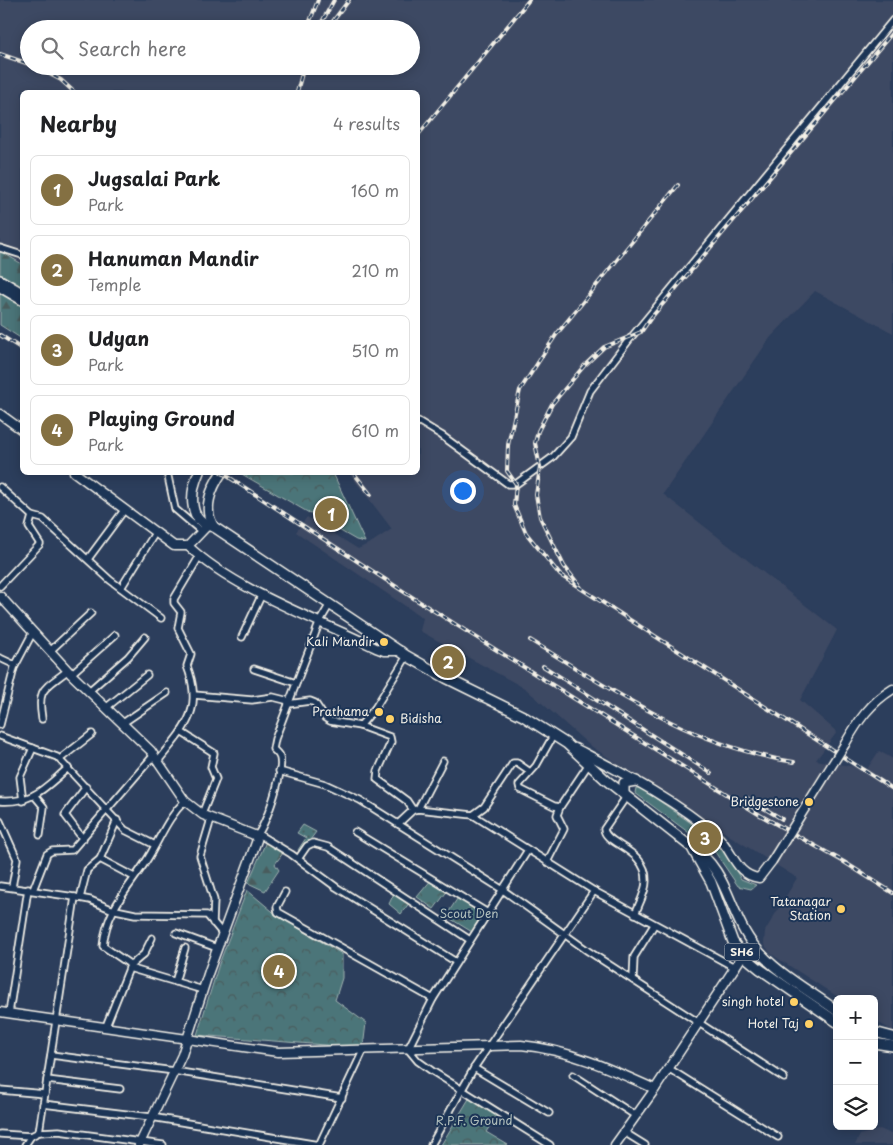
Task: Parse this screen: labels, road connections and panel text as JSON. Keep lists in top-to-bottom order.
{
  "streets": {
    "main road": ["SH6"]
  },
  "parks": ["Scout Den", "R.P.F. Ground"],
  "places": [
    "Kali Mandir",
    "Prathama",
    "Bidisha",
    "Bridgestone",
    "Tatanagar Station",
    "singh hotel",
    "Hotel Taj"
  ],
  "page": {
    "search": "Search here",
    "heading": ["Nearby", "4 results"],
    "list": [
      {
        "mark": "1",
        "name": "Jugsalai Park",
        "note": "Park",
        "value": "160 m"
      },
      {
        "mark": "2",
        "name": "Hanuman Mandir",
        "note": "Temple",
        "value": "210 m"
      },
      {
        "mark": "3",
        "name": "Udyan",
        "note": "Park",
        "value": "510 m"
      },
      {
        "mark": "4",
        "name": "Playing Ground",
        "note": "Park",
        "value": "610 m"
      }
    ],
    "pins": [
      "1",
      "2",
      "3",
      "4"
    ],
    "map_buttons": ["+", "−"]
  }
}
